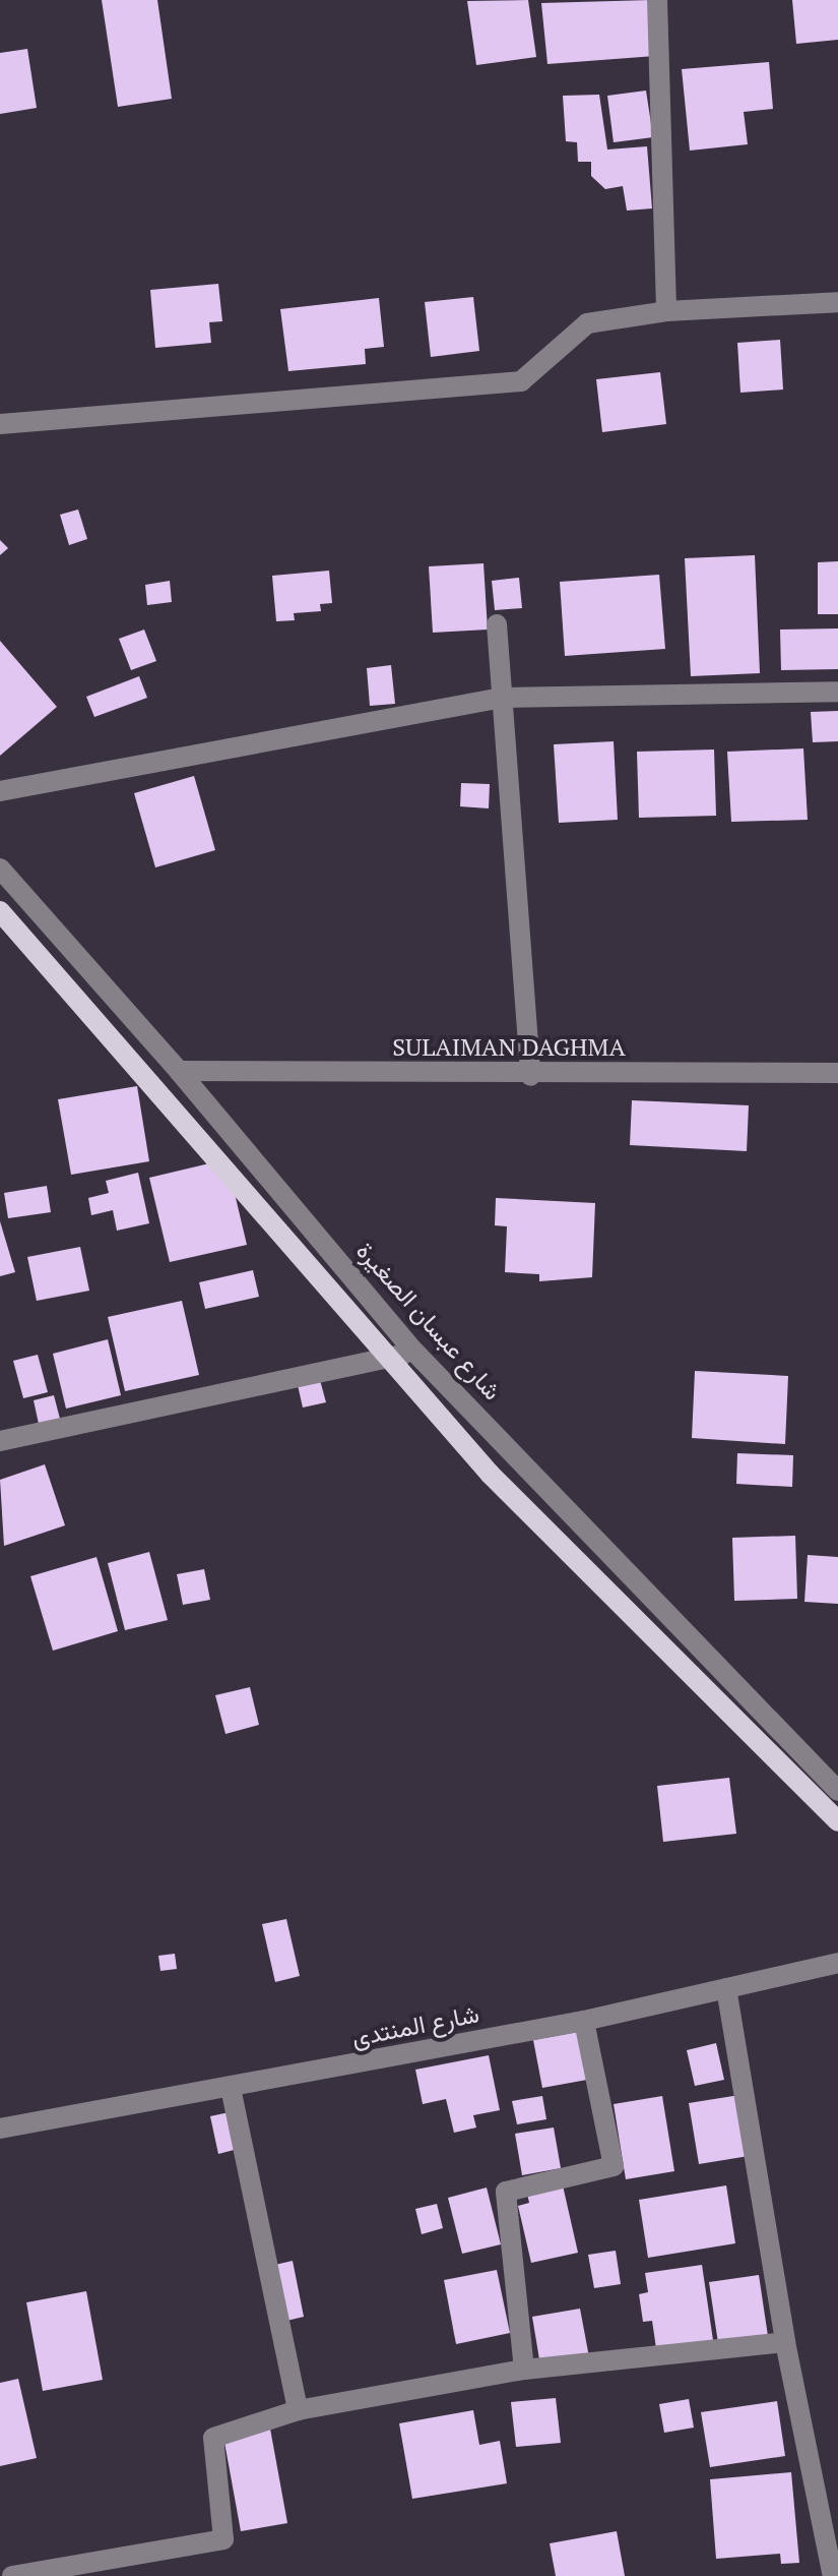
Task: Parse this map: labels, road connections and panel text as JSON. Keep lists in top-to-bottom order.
{
  "streets": {
    "street": ["SULAIMAN DAGHMA", "شارع عبسان الصغيرة", "شارع المنتدى"]
  },
  "crossings": [
    ["SULAIMAN DAGHMA", "شارع عبسان الصغيرة"]
  ]
}
